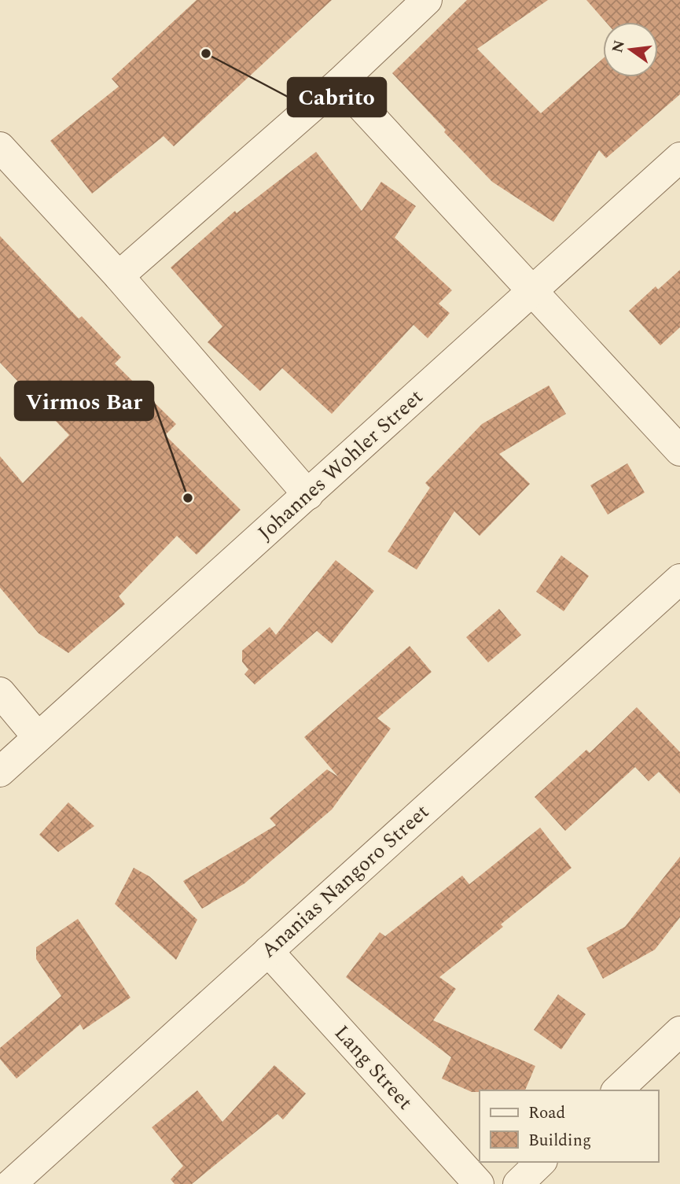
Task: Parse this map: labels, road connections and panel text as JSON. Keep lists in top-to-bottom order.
{
  "streets": {
    "street": ["Johannes Wohler Street", "Ananias Nangoro Street", "Lang Street"]
  },
  "crossings": [
    ["Ananias Nangoro Street", "Lang Street"]
  ],
  "places": ["Cabrito", "Virmos Bar"],
  "legend": ["Road", "Building"],
  "north": "left"
}
